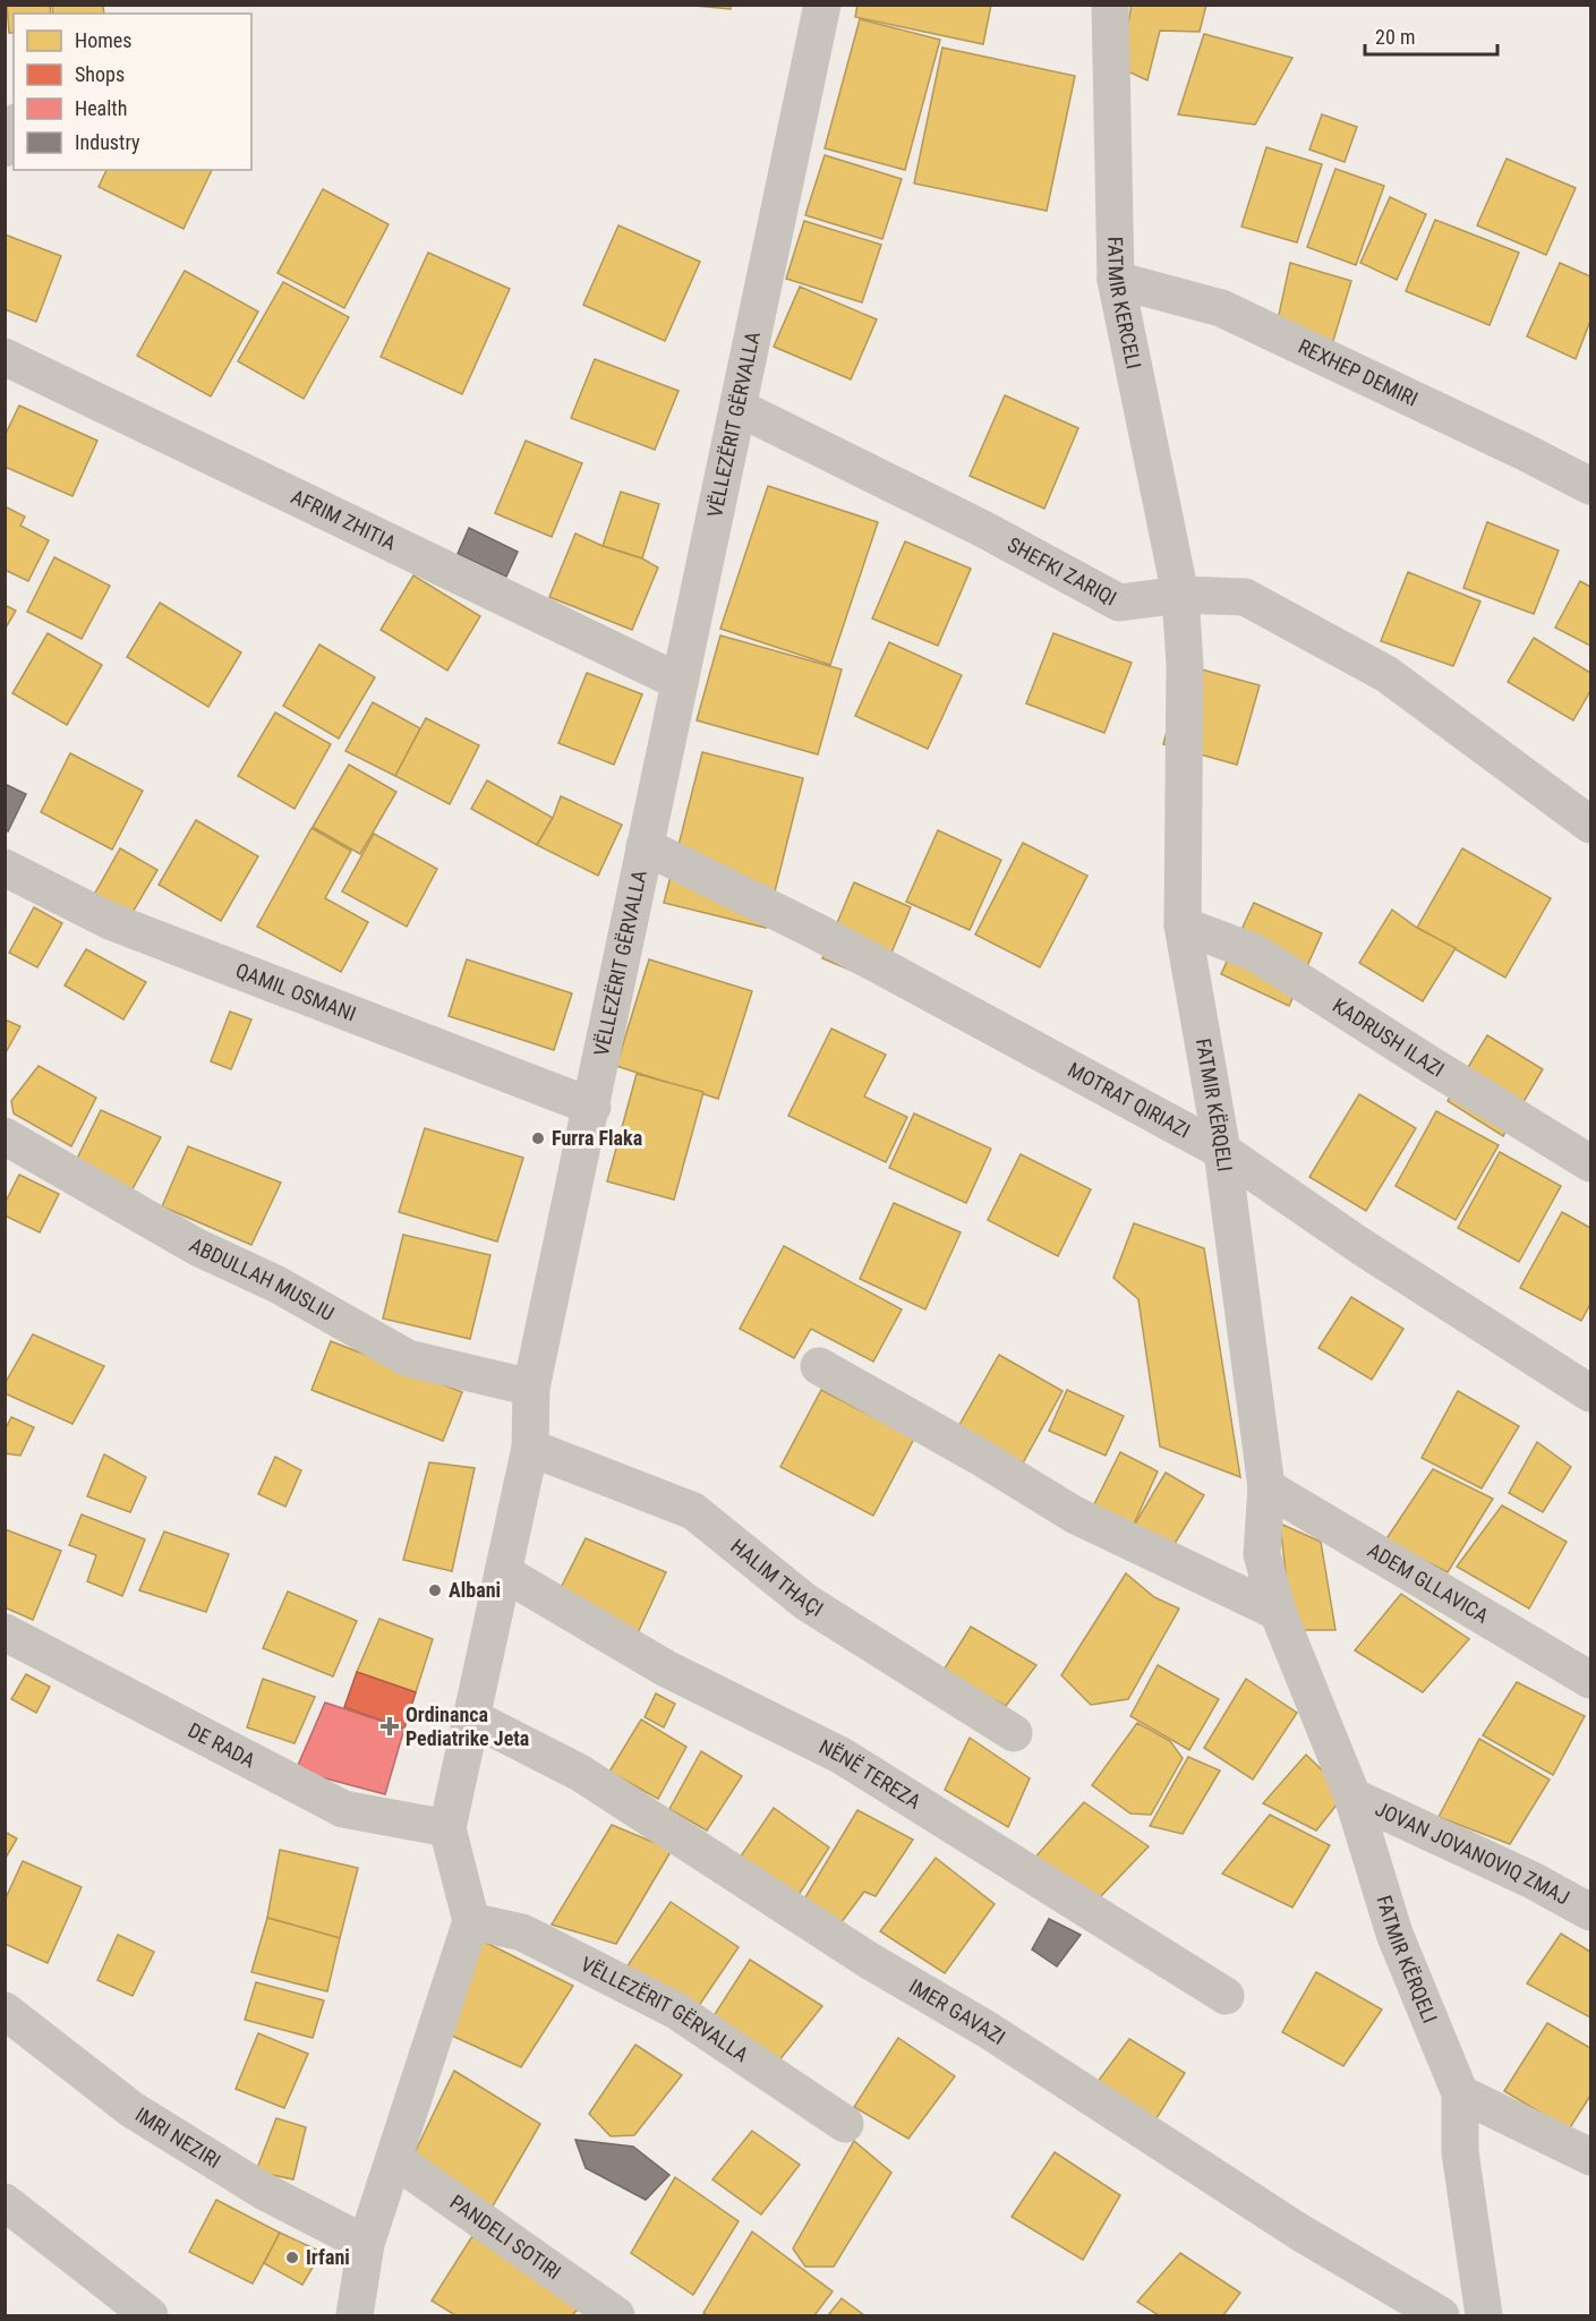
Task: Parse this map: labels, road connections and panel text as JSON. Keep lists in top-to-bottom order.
{
  "streets": {
    "street": [
      "FATMIR KERCELI",
      "REXHEP DEMIRI",
      "VËLLEZËRIT GËRVALLA",
      "AFRIM ZHITIA",
      "SHEFKI ZARIQI",
      "QAMIL OSMANI",
      "KADRUSH ILAZI",
      "MOTRAT QIRIAZI",
      "FATMIR KËRQELI",
      "ABDULLAH MUSLIU",
      "HALIM THAÇI",
      "ADEM GLLAVICA",
      "DE RADA",
      "NËNË TEREZA",
      "JOVAN JOVANOVIQ ZMAJ",
      "IMER GAVAZI",
      "IMRI NEZIRI",
      "PANDELI SOTIRI"
    ]
  },
  "crossings": [
    ["FATMIR KERCELI", "REXHEP DEMIRI"],
    ["FATMIR KERCELI", "SHEFKI ZARIQI"],
    ["FATMIR KERCELI", "FATMIR KËRQELI"],
    ["VËLLEZËRIT GËRVALLA", "AFRIM ZHITIA"],
    ["VËLLEZËRIT GËRVALLA", "SHEFKI ZARIQI"],
    ["VËLLEZËRIT GËRVALLA", "QAMIL OSMANI"],
    ["VËLLEZËRIT GËRVALLA", "MOTRAT QIRIAZI"],
    ["VËLLEZËRIT GËRVALLA", "ABDULLAH MUSLIU"],
    ["VËLLEZËRIT GËRVALLA", "HALIM THAÇI"],
    ["VËLLEZËRIT GËRVALLA", "DE RADA"],
    ["VËLLEZËRIT GËRVALLA", "NËNË TEREZA"],
    ["VËLLEZËRIT GËRVALLA", "IMER GAVAZI"],
    ["SHEFKI ZARIQI", "FATMIR KËRQELI"],
    ["KADRUSH ILAZI", "FATMIR KËRQELI"],
    ["MOTRAT QIRIAZI", "FATMIR KËRQELI"],
    ["FATMIR KËRQELI", "ADEM GLLAVICA"],
    ["FATMIR KËRQELI", "JOVAN JOVANOVIQ ZMAJ"]
  ],
  "places": {
    "other": ["Furra Flaka", "Albani", "Irfani"],
    "health": ["Ordinanca Pediatrike Jeta"]
  },
  "legend": [
    "Homes",
    "Shops",
    "Health",
    "Industry"
  ],
  "scale_bar": "20 m"
}
